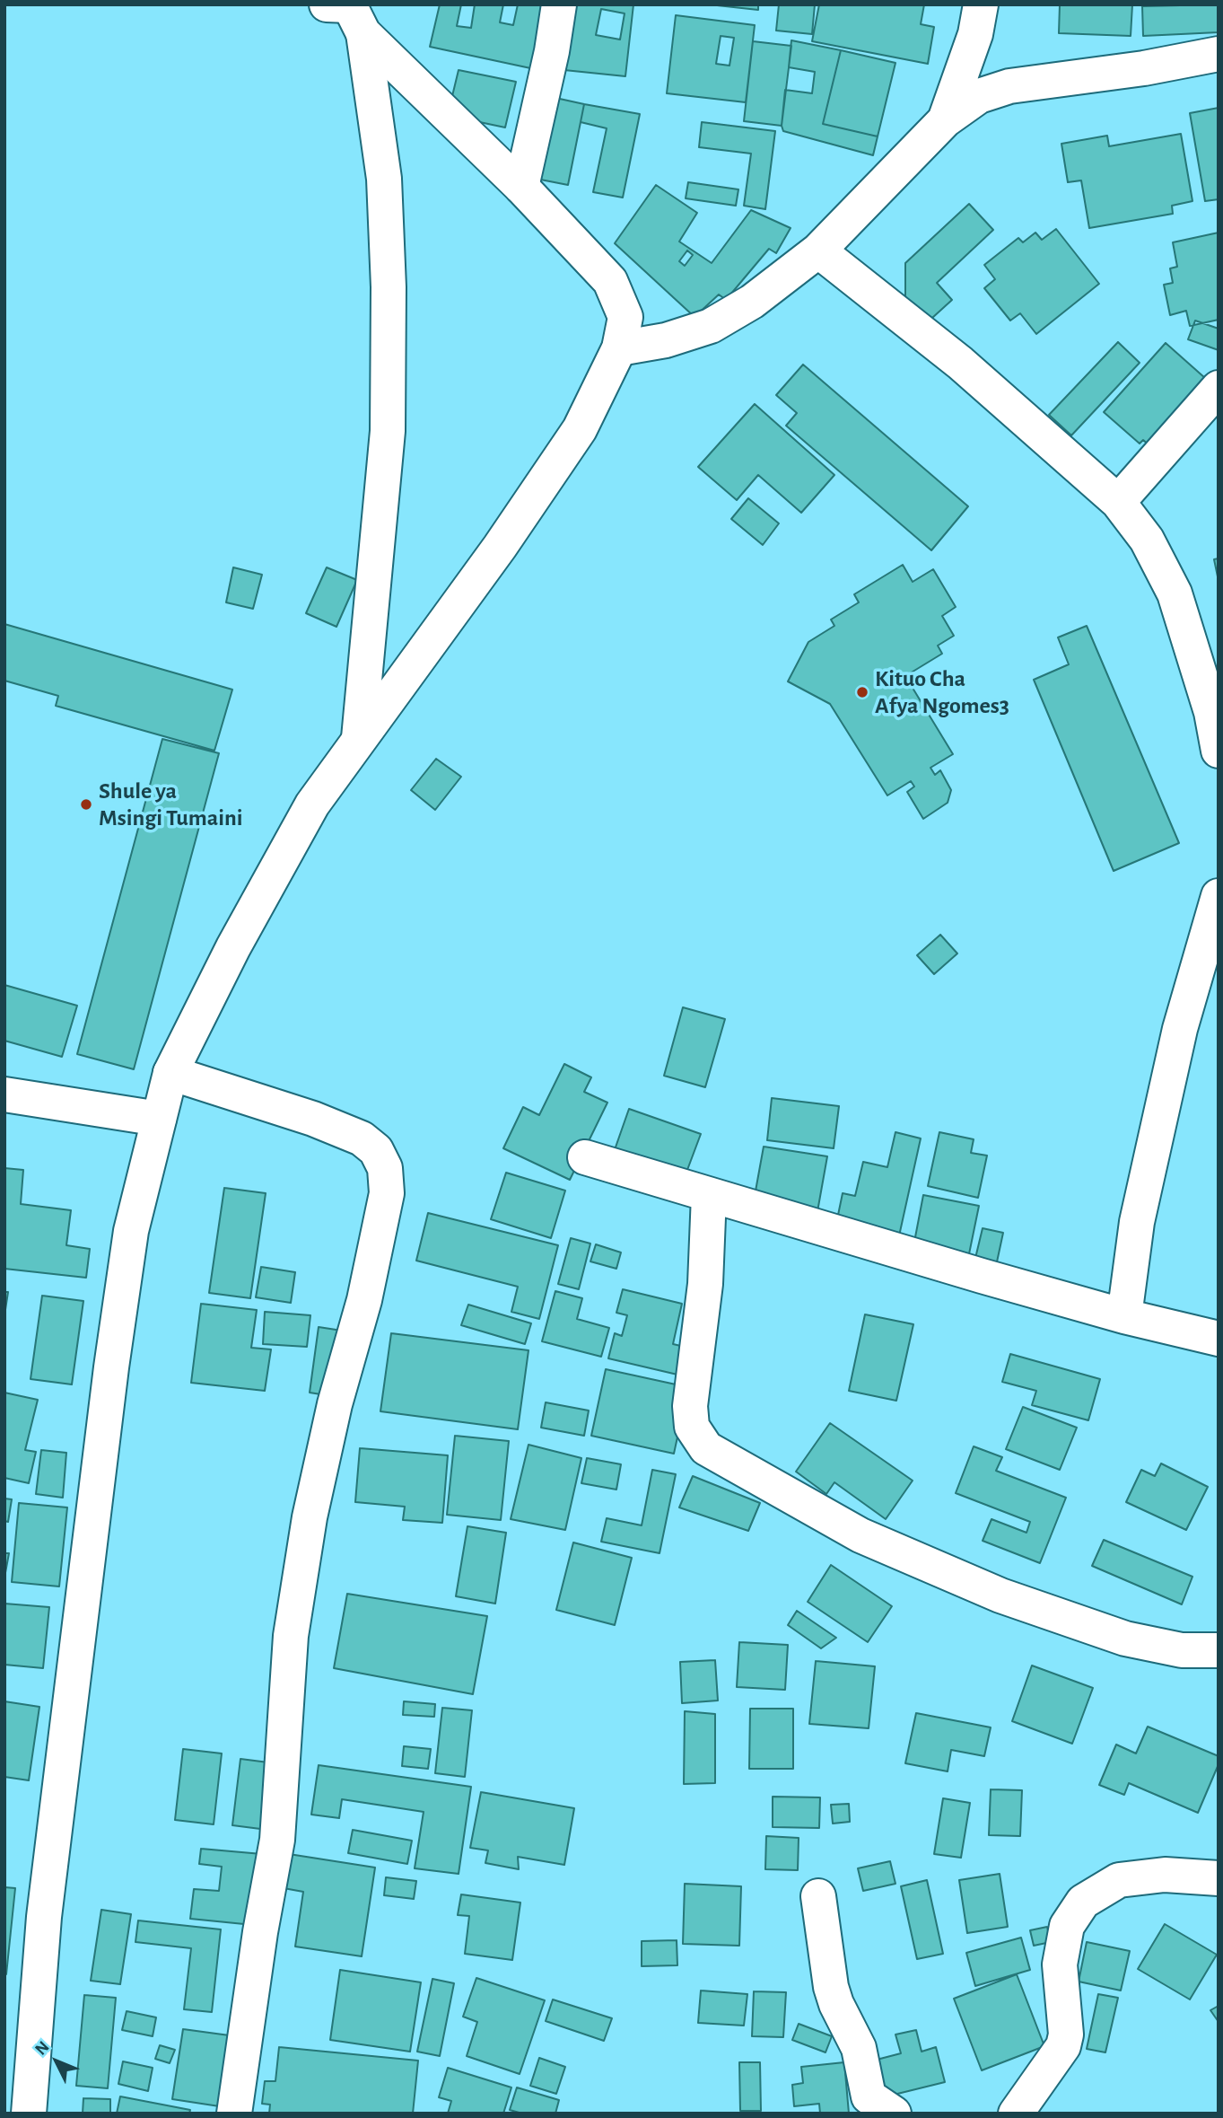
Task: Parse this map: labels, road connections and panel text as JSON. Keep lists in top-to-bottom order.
{
  "places": ["Kituo Cha Afya Ngomes3", "Shule ya Msingi Tumaini"],
  "north": "top left"
}
